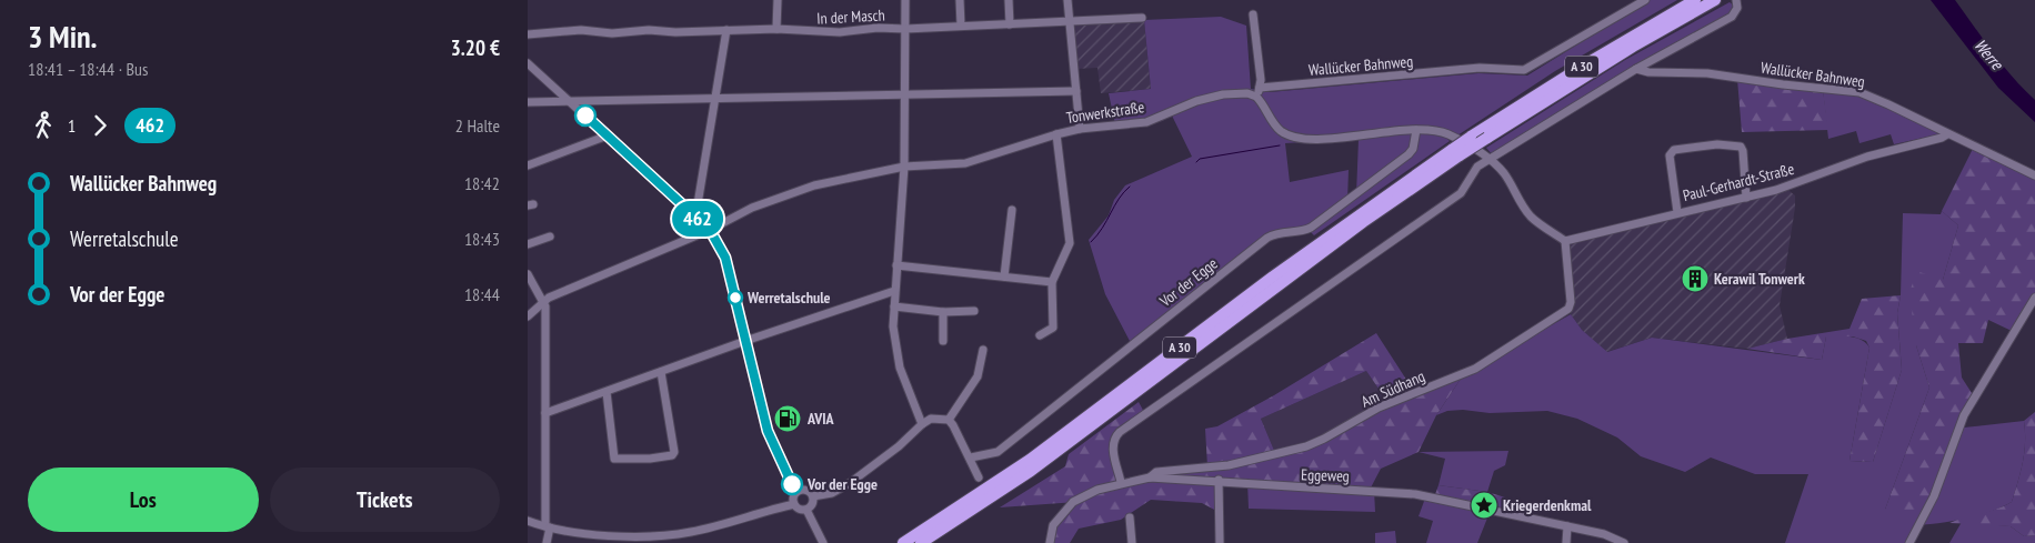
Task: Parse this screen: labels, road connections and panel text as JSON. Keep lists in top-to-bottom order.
{
  "streets": {
    "highway": ["A 30"],
    "street": [
      "In der Masch",
      "Wallücker Bahnweg",
      "Tonwerkstraße",
      "Paul-Gerhardt-Straße",
      "Vor der Egge",
      "Am Südhang",
      "Eggeweg"
    ]
  },
  "crossings": [
    ["Wallücker Bahnweg", "Paul-Gerhardt-Straße"],
    ["Paul-Gerhardt-Straße", "Am Südhang"],
    ["Am Südhang", "Eggeweg"]
  ],
  "water": ["Werre"],
  "places": {
    "building": ["Kerawil Tonwerk"],
    "other": ["Werretalschule", "Vor der Egge"],
    "fuel station": ["AVIA"],
    "place": ["Kriegerdenkmal"]
  },
  "lines": ["bus line 462"],
  "page": {
    "heading": ["3 Min.", "18:41 – 18:44 · Bus", "3.20 €"],
    "on_map": "462",
    "legs": ["1", "462", "2 Halte"],
    "list": [
      {
        "name": "Wallücker Bahnweg",
        "value": "18:42"
      },
      {
        "name": "Werretalschule",
        "value": "18:43"
      },
      {
        "name": "Vor der Egge",
        "value": "18:44"
      }
    ],
    "buttons": ["Los", "Tickets"]
  }
}
